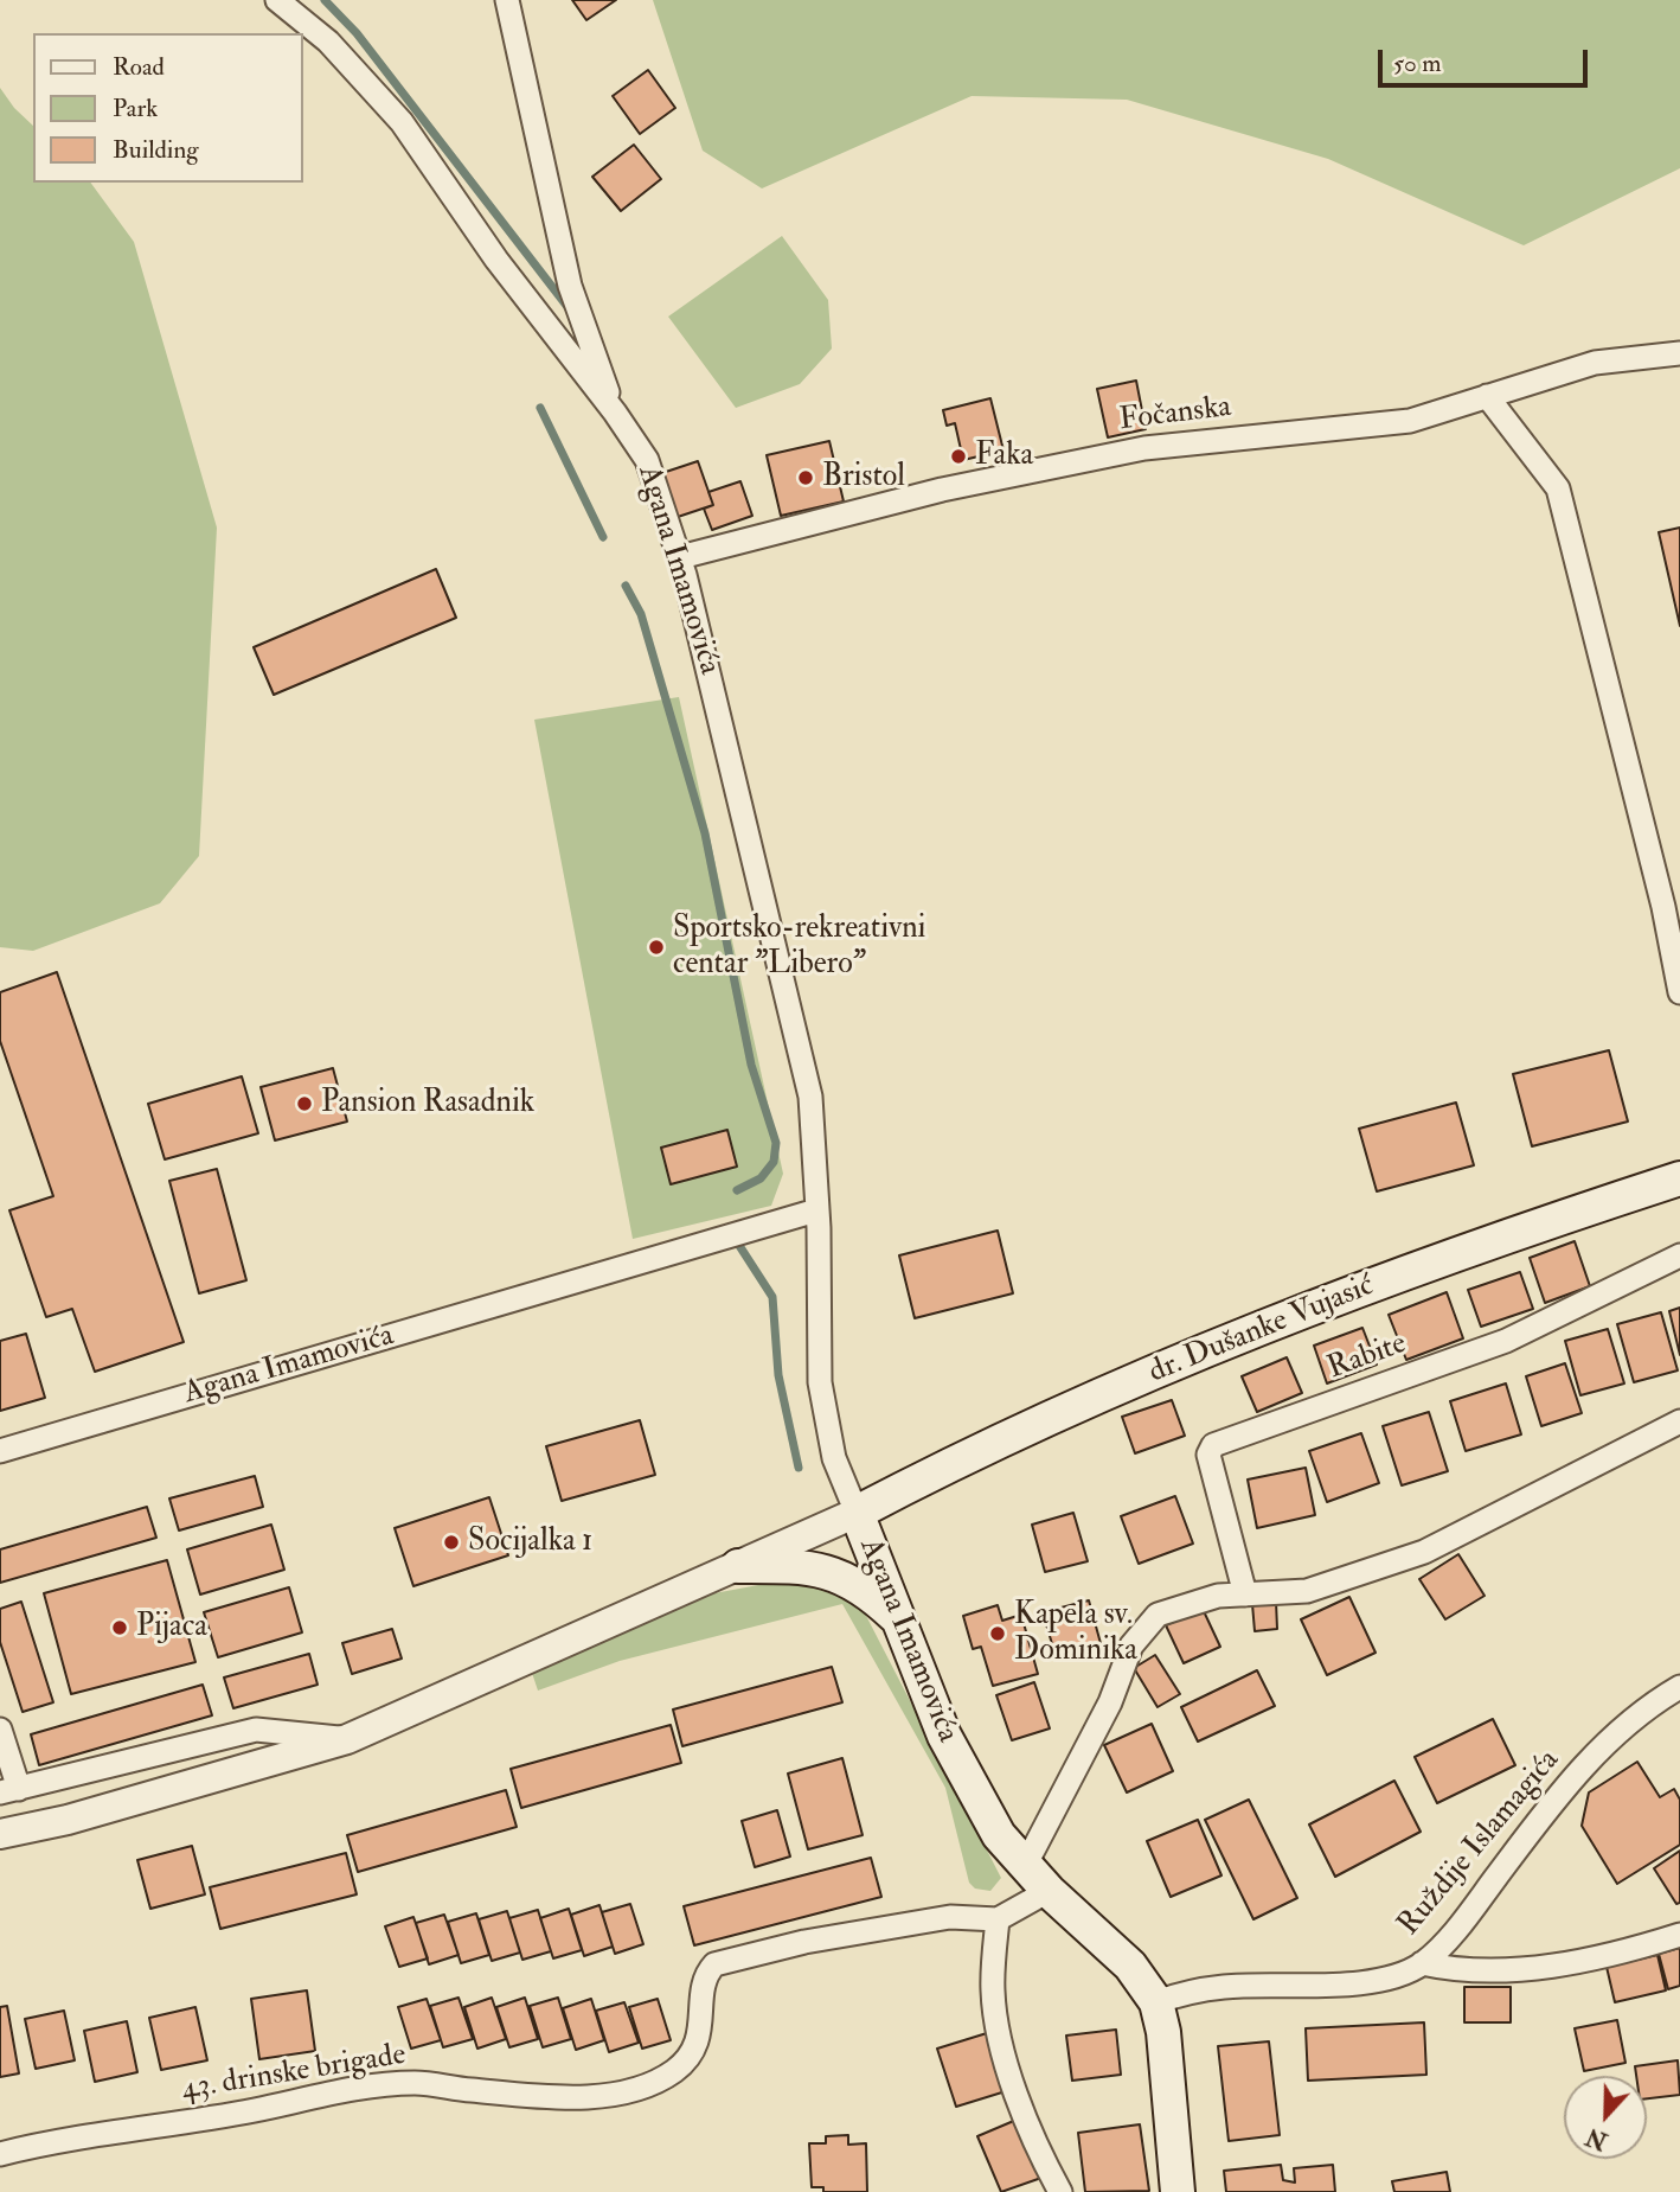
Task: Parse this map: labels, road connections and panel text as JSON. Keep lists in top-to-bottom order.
{
  "streets": {
    "main road": ["Agana Imamovića", "dr. Dušanke Vujasić"],
    "street": [
      "Fočanska",
      "Rabite",
      "Ruždije Islamagića",
      "43. drinske brigade"
    ]
  },
  "crossings": [
    ["Fočanska", "Agana Imamovića"],
    ["Agana Imamovića", "dr. Dušanke Vujasić"],
    ["Agana Imamovića", "Ruždije Islamagića"]
  ],
  "places": [
    "Faka",
    "Bristol",
    "Sportsko-rekreativni centar \"Libero\"",
    "Pansion Rasadnik",
    "Socijalka 1",
    "Pijaca",
    "Kapela sv. Dominika"
  ],
  "legend": ["Road", "Park", "Building"],
  "scale_bar": "50 m",
  "north": "bottom"
}
